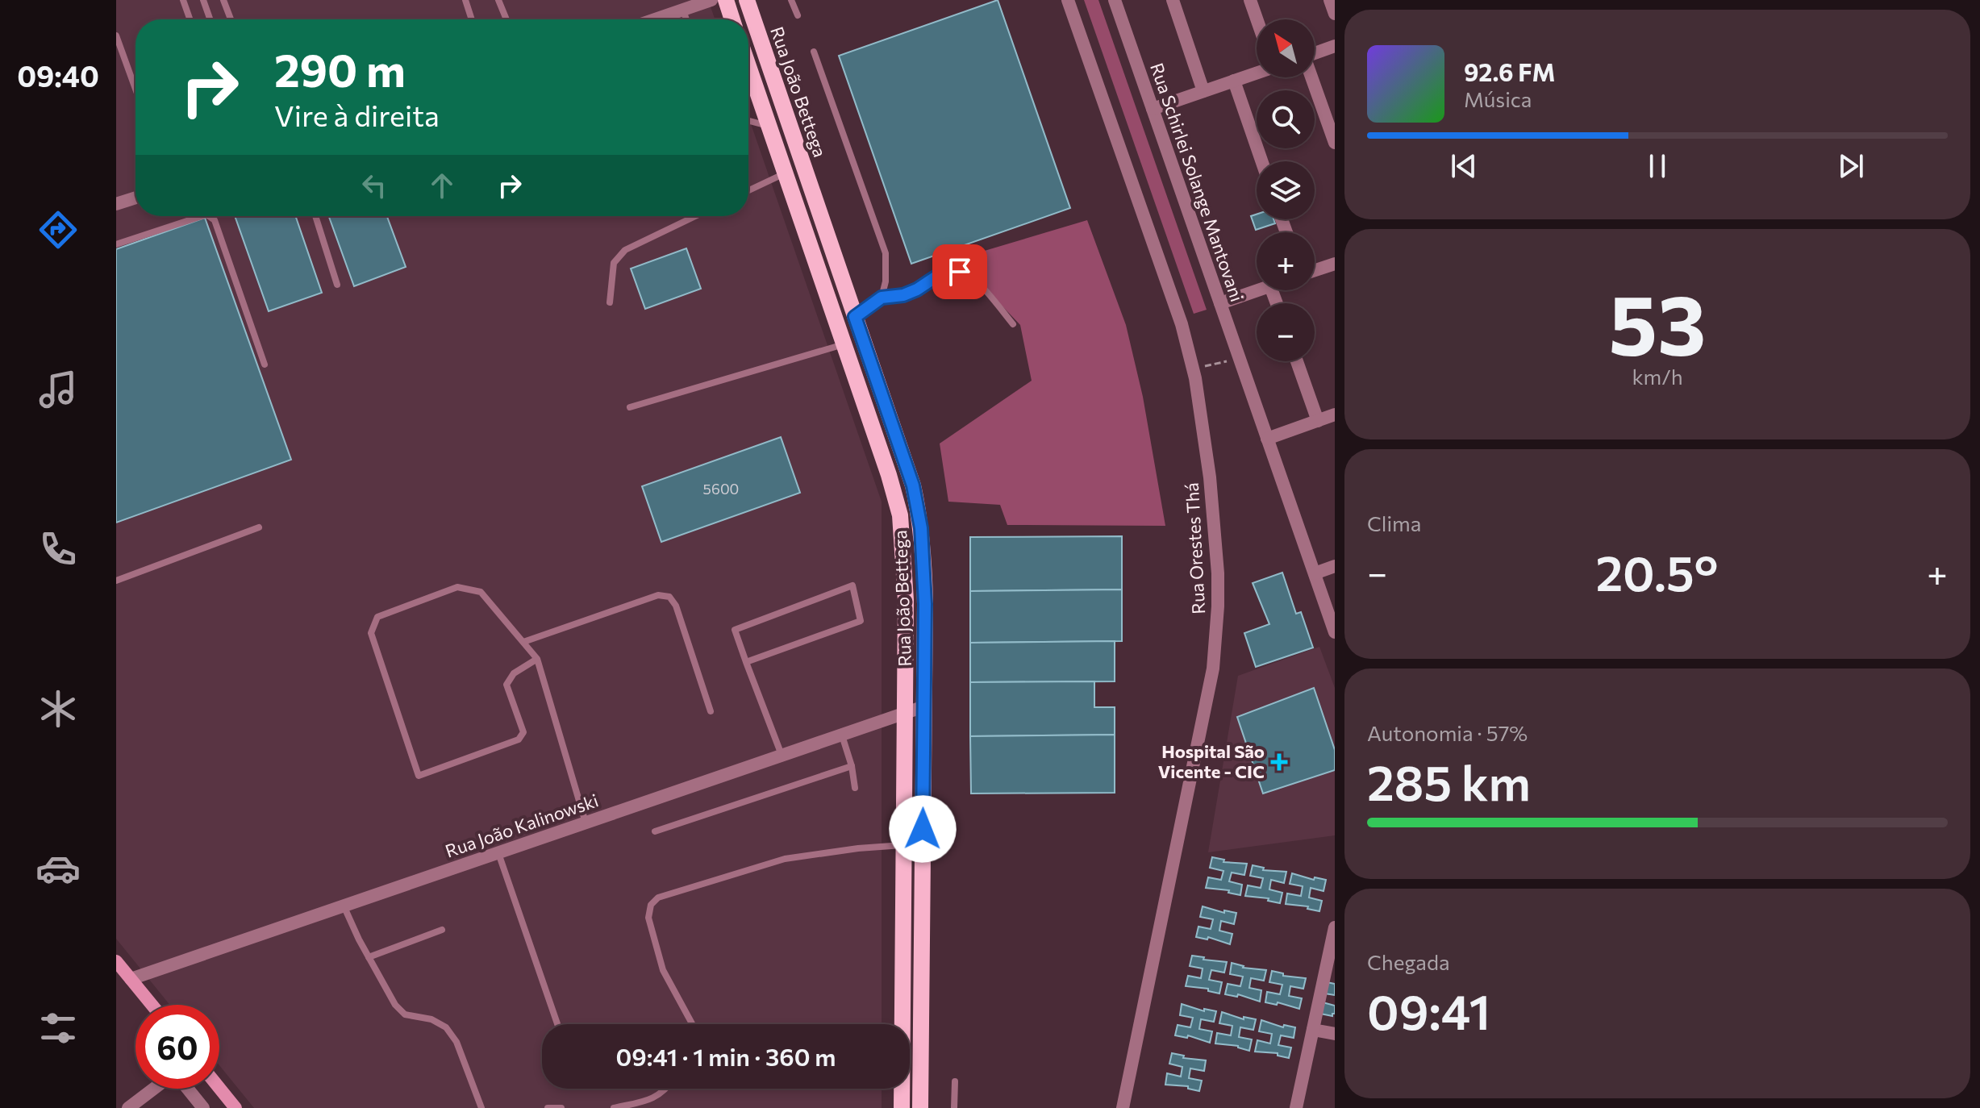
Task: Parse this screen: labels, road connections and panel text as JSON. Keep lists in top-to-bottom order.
{
  "streets": {
    "main road": ["Rua João Bettega"],
    "street": ["Rua Schirlei Solange Mantovani", "Rua Orestes Thá", "Rua João Kalinowski"]
  },
  "crossings": [
    ["Rua João Bettega", "Rua João Kalinowski"]
  ],
  "places": {
    "health": ["Hospital São Vicente - CIC"]
  },
  "house_numbers": ["5600"],
  "north": "top left",
  "page": {
    "tabs": "09:40",
    "map_buttons": ["+", "−"],
    "turn": ["290 m", "Vire à direita"],
    "song": ["92.6 FM", "Música"],
    "tile": [
      ["53", "km/h"],
      "Clima",
      ["Autonomia · 57%", "285 km"],
      ["Chegada", "09:41"]
    ],
    "heat": ["−", "20.5°", "+"],
    "limit": "60",
    "trip": "09:41 · 1 min · 360 m"
  }
}
